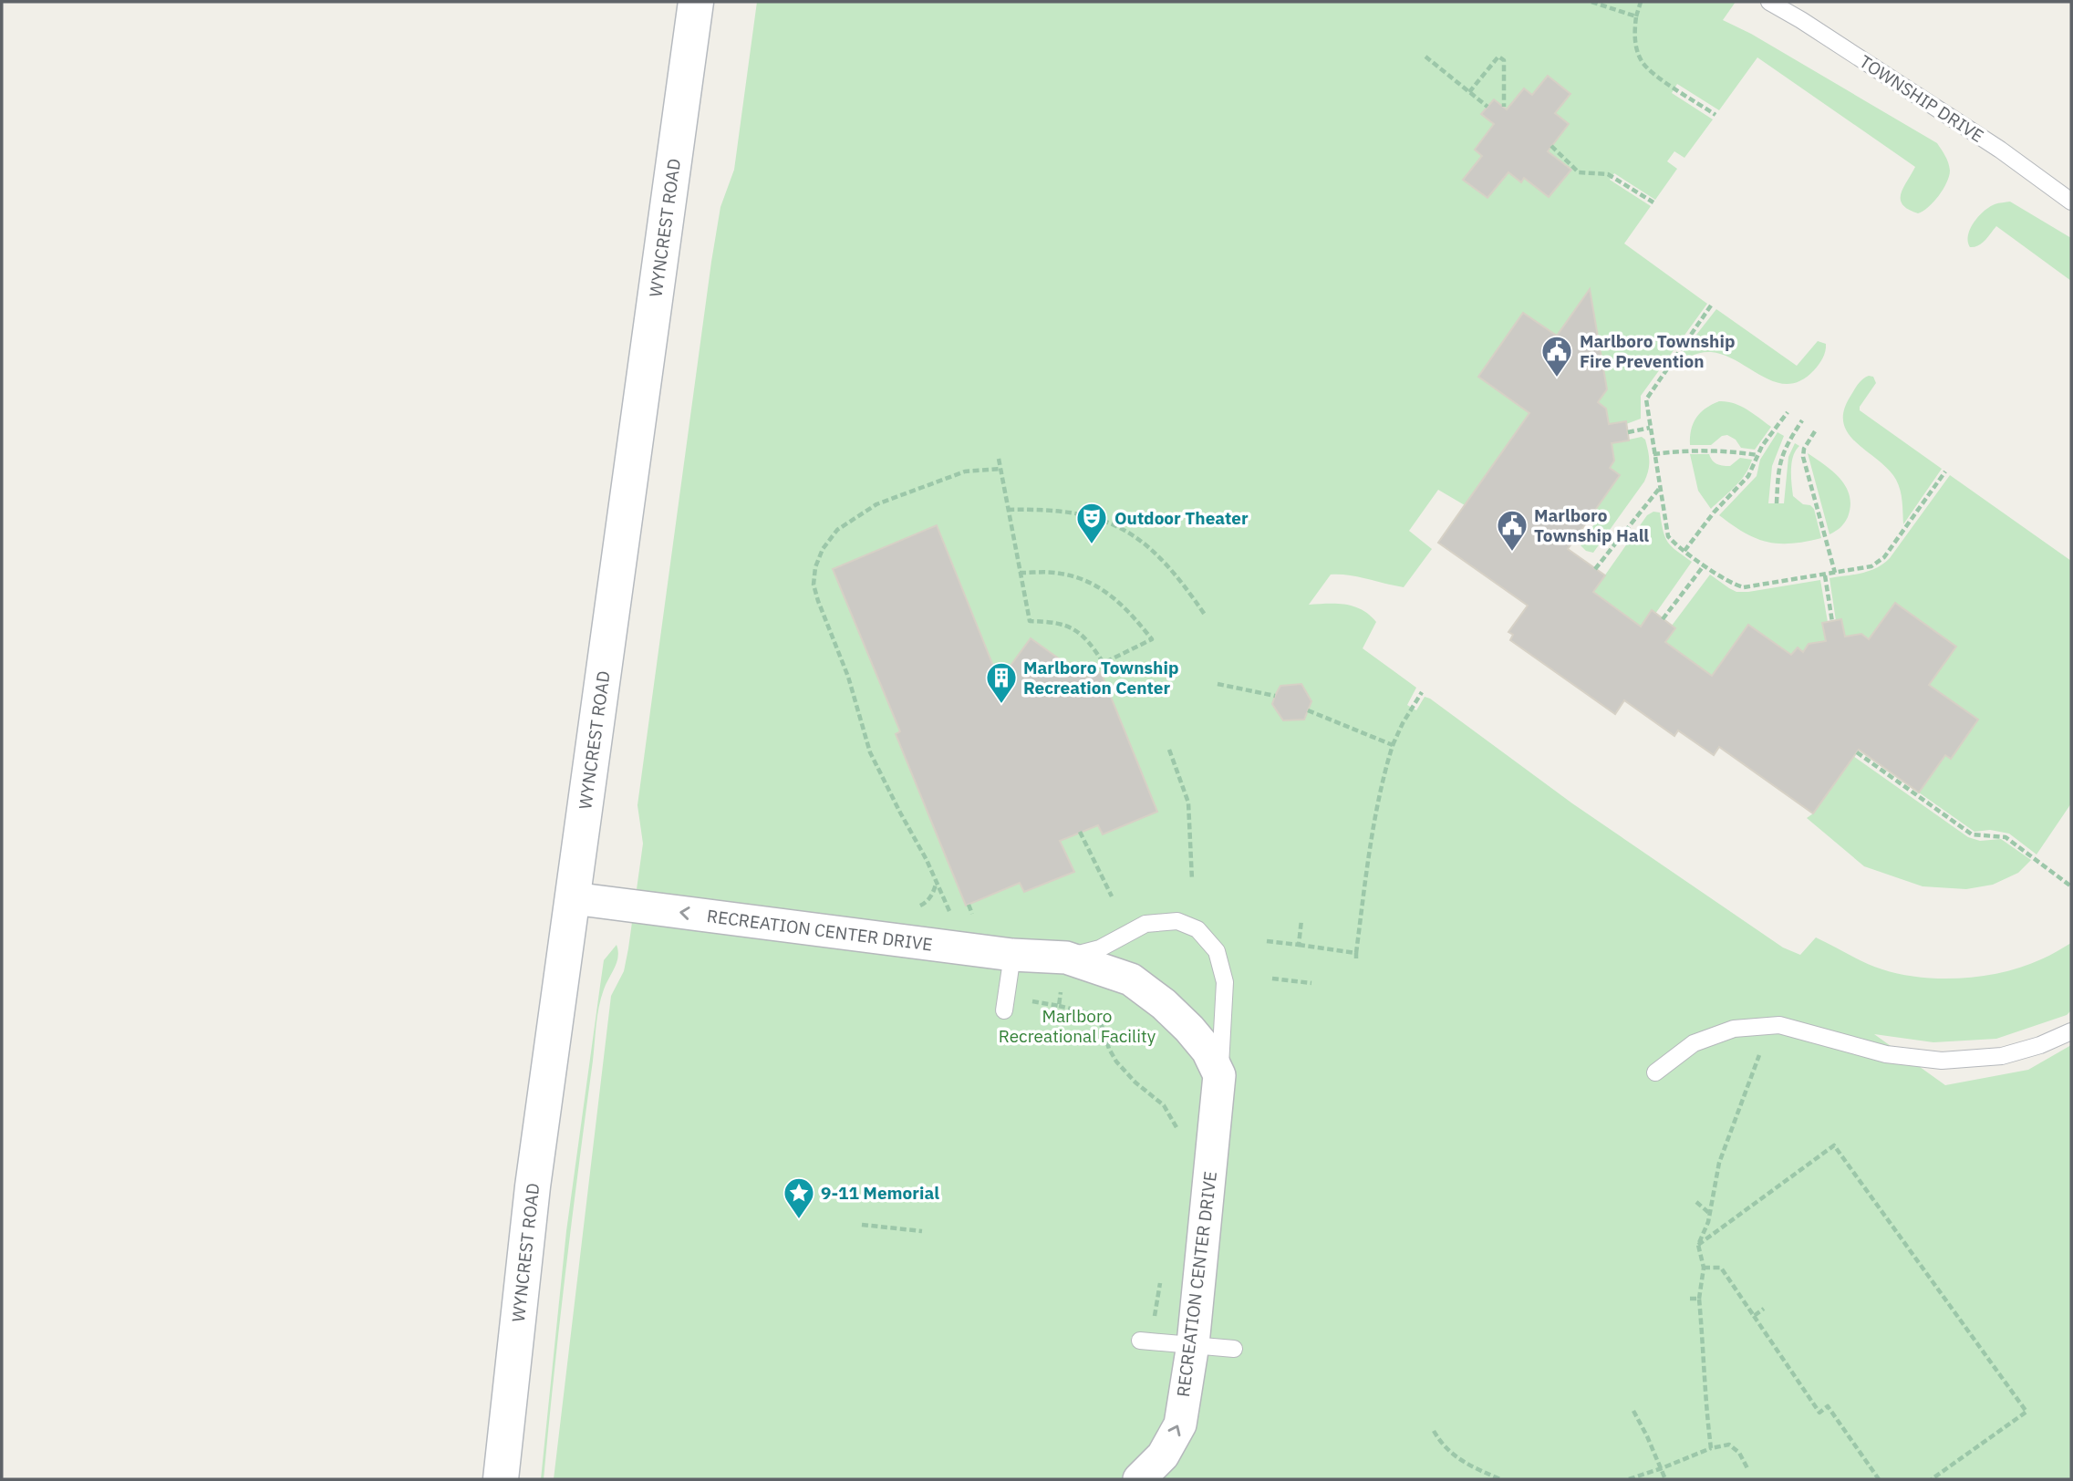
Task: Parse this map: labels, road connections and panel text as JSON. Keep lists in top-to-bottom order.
{
  "streets": {
    "street": ["WYNCREST ROAD", "RECREATION CENTER DRIVE"],
    "lane": ["TOWNSHIP DRIVE"]
  },
  "crossings": [
    ["WYNCREST ROAD", "RECREATION CENTER DRIVE"]
  ],
  "parks": ["Marlboro Recreational Facility"],
  "places": {
    "public building": ["Marlboro Township Fire Prevention", "Marlboro Township Hall"],
    "theatre": ["Outdoor Theater"],
    "building": ["Marlboro Township Recreation Center"],
    "place": ["9-11 Memorial"]
  }
}
